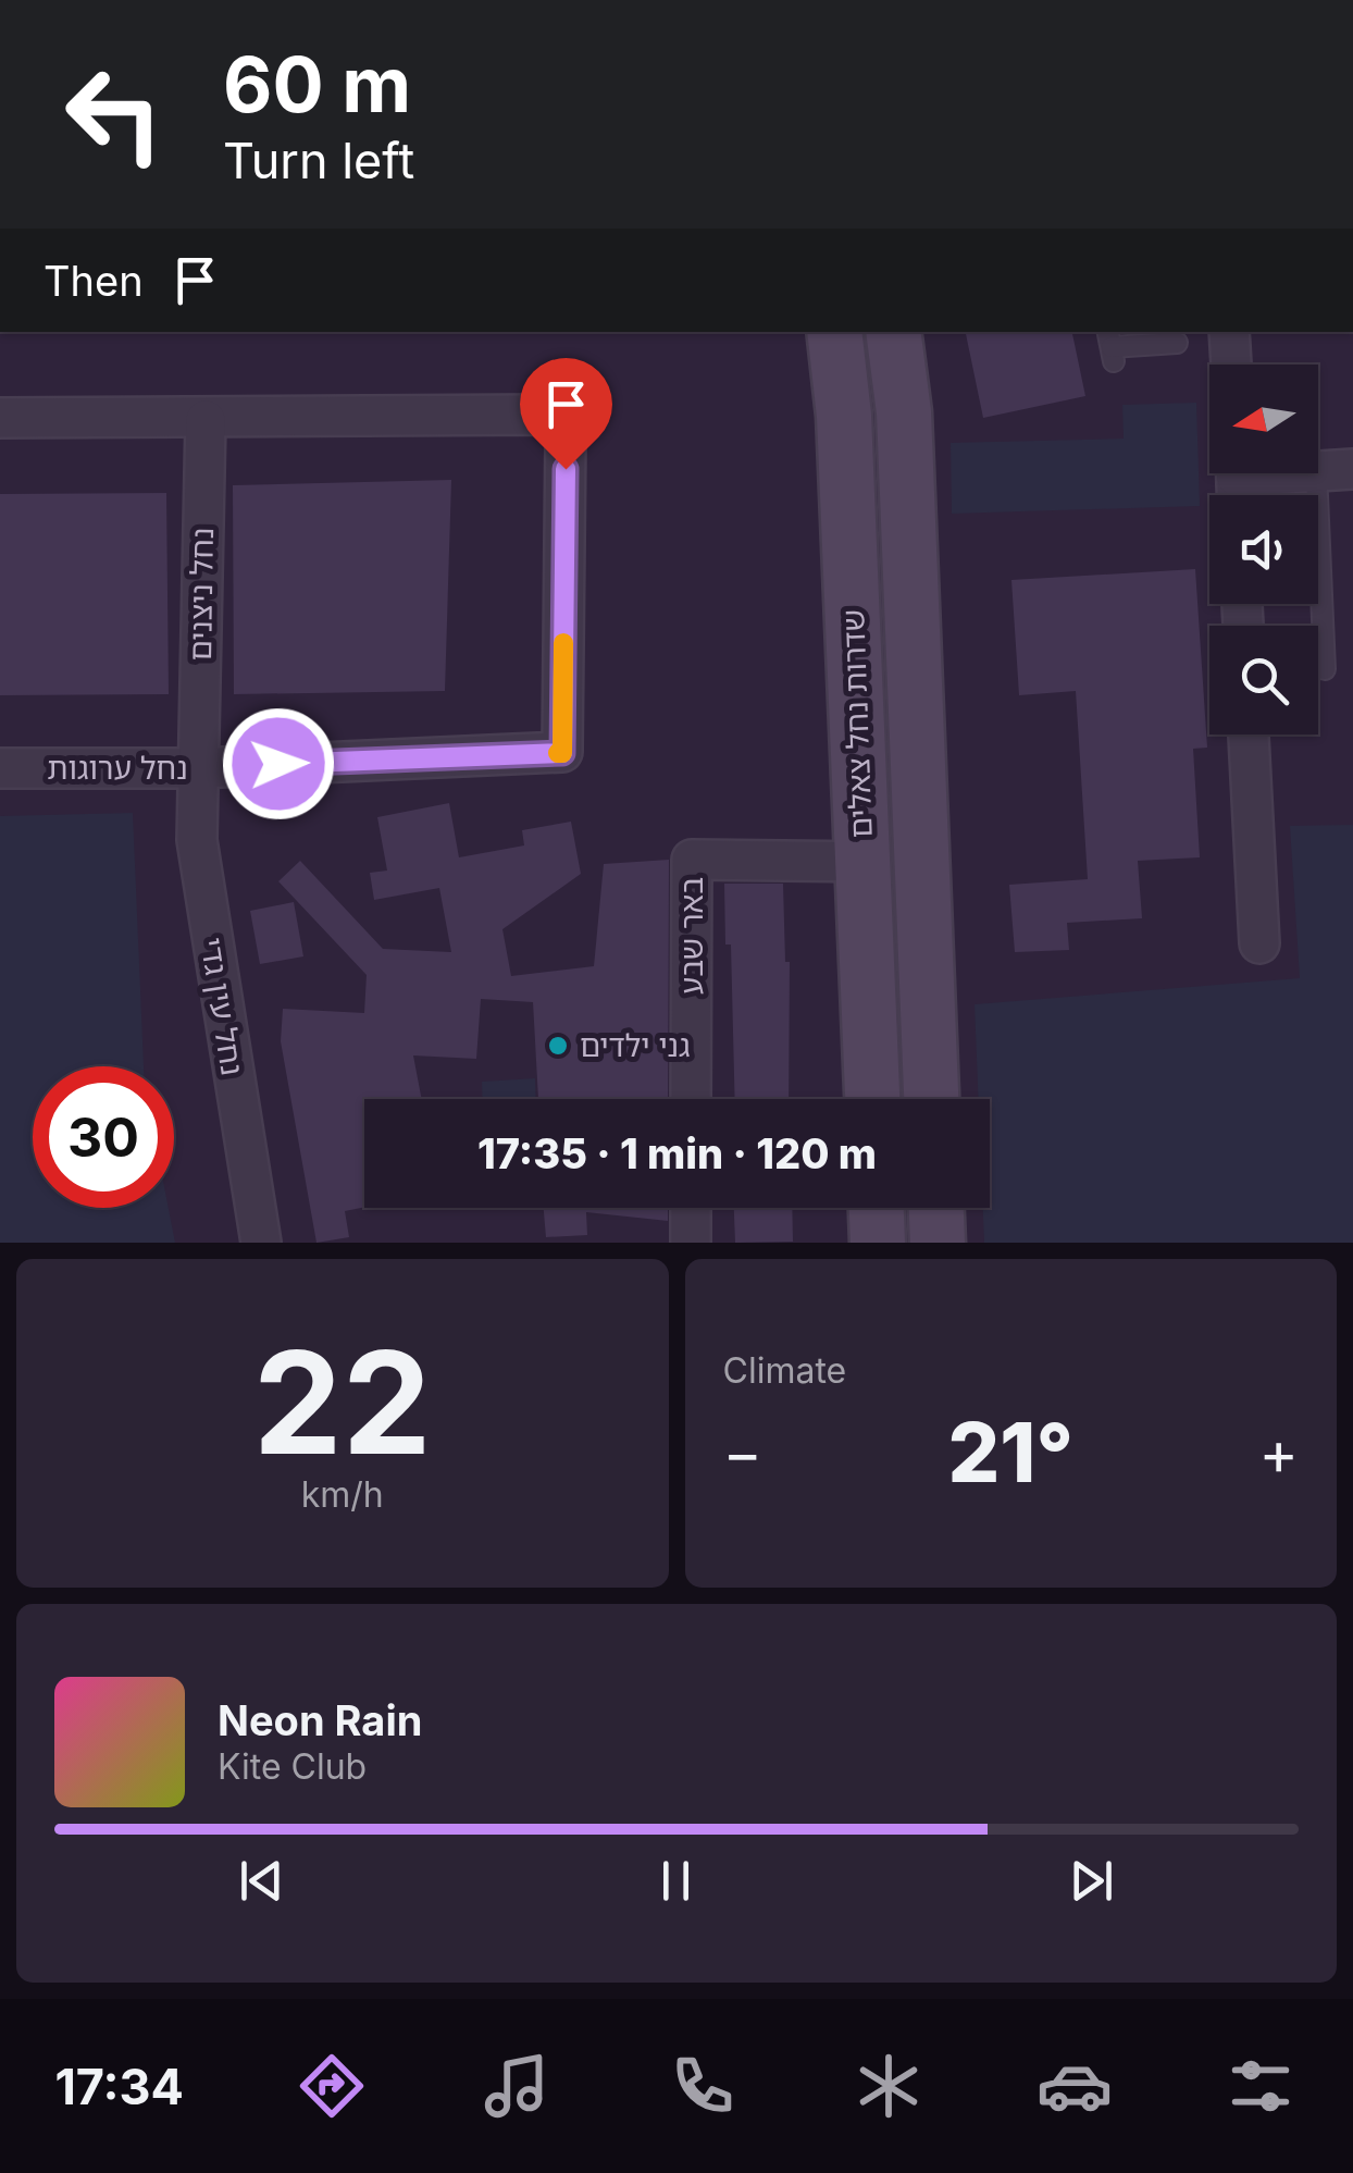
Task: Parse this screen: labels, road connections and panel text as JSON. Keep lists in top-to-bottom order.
{
  "streets": {
    "main road": ["שדרות נחל צאלים"],
    "street": [
      "נחל ניצנים",
      "נחל ערוגות",
      "באר שבע",
      "נחל עין גדי"
    ]
  },
  "crossings": [
    ["נחל ניצנים", "נחל ערוגות"],
    ["נחל ניצנים", "נחל עין גדי"],
    ["שדרות נחל צאלים", "באר שבע"],
    ["נחל ערוגות", "נחל עין גדי"]
  ],
  "places": ["גני ילדים"],
  "north": "left",
  "page": {
    "turn": ["60 m", "Turn left"],
    "then": "Then",
    "limit": "30",
    "trip": "17:35 · 1 min · 120 m",
    "tile": [
      ["22", "km/h"],
      "Climate"
    ],
    "heat": ["−", "21°", "+"],
    "song": ["Neon Rain", "Kite Club"],
    "tabs": "17:34"
  }
}
